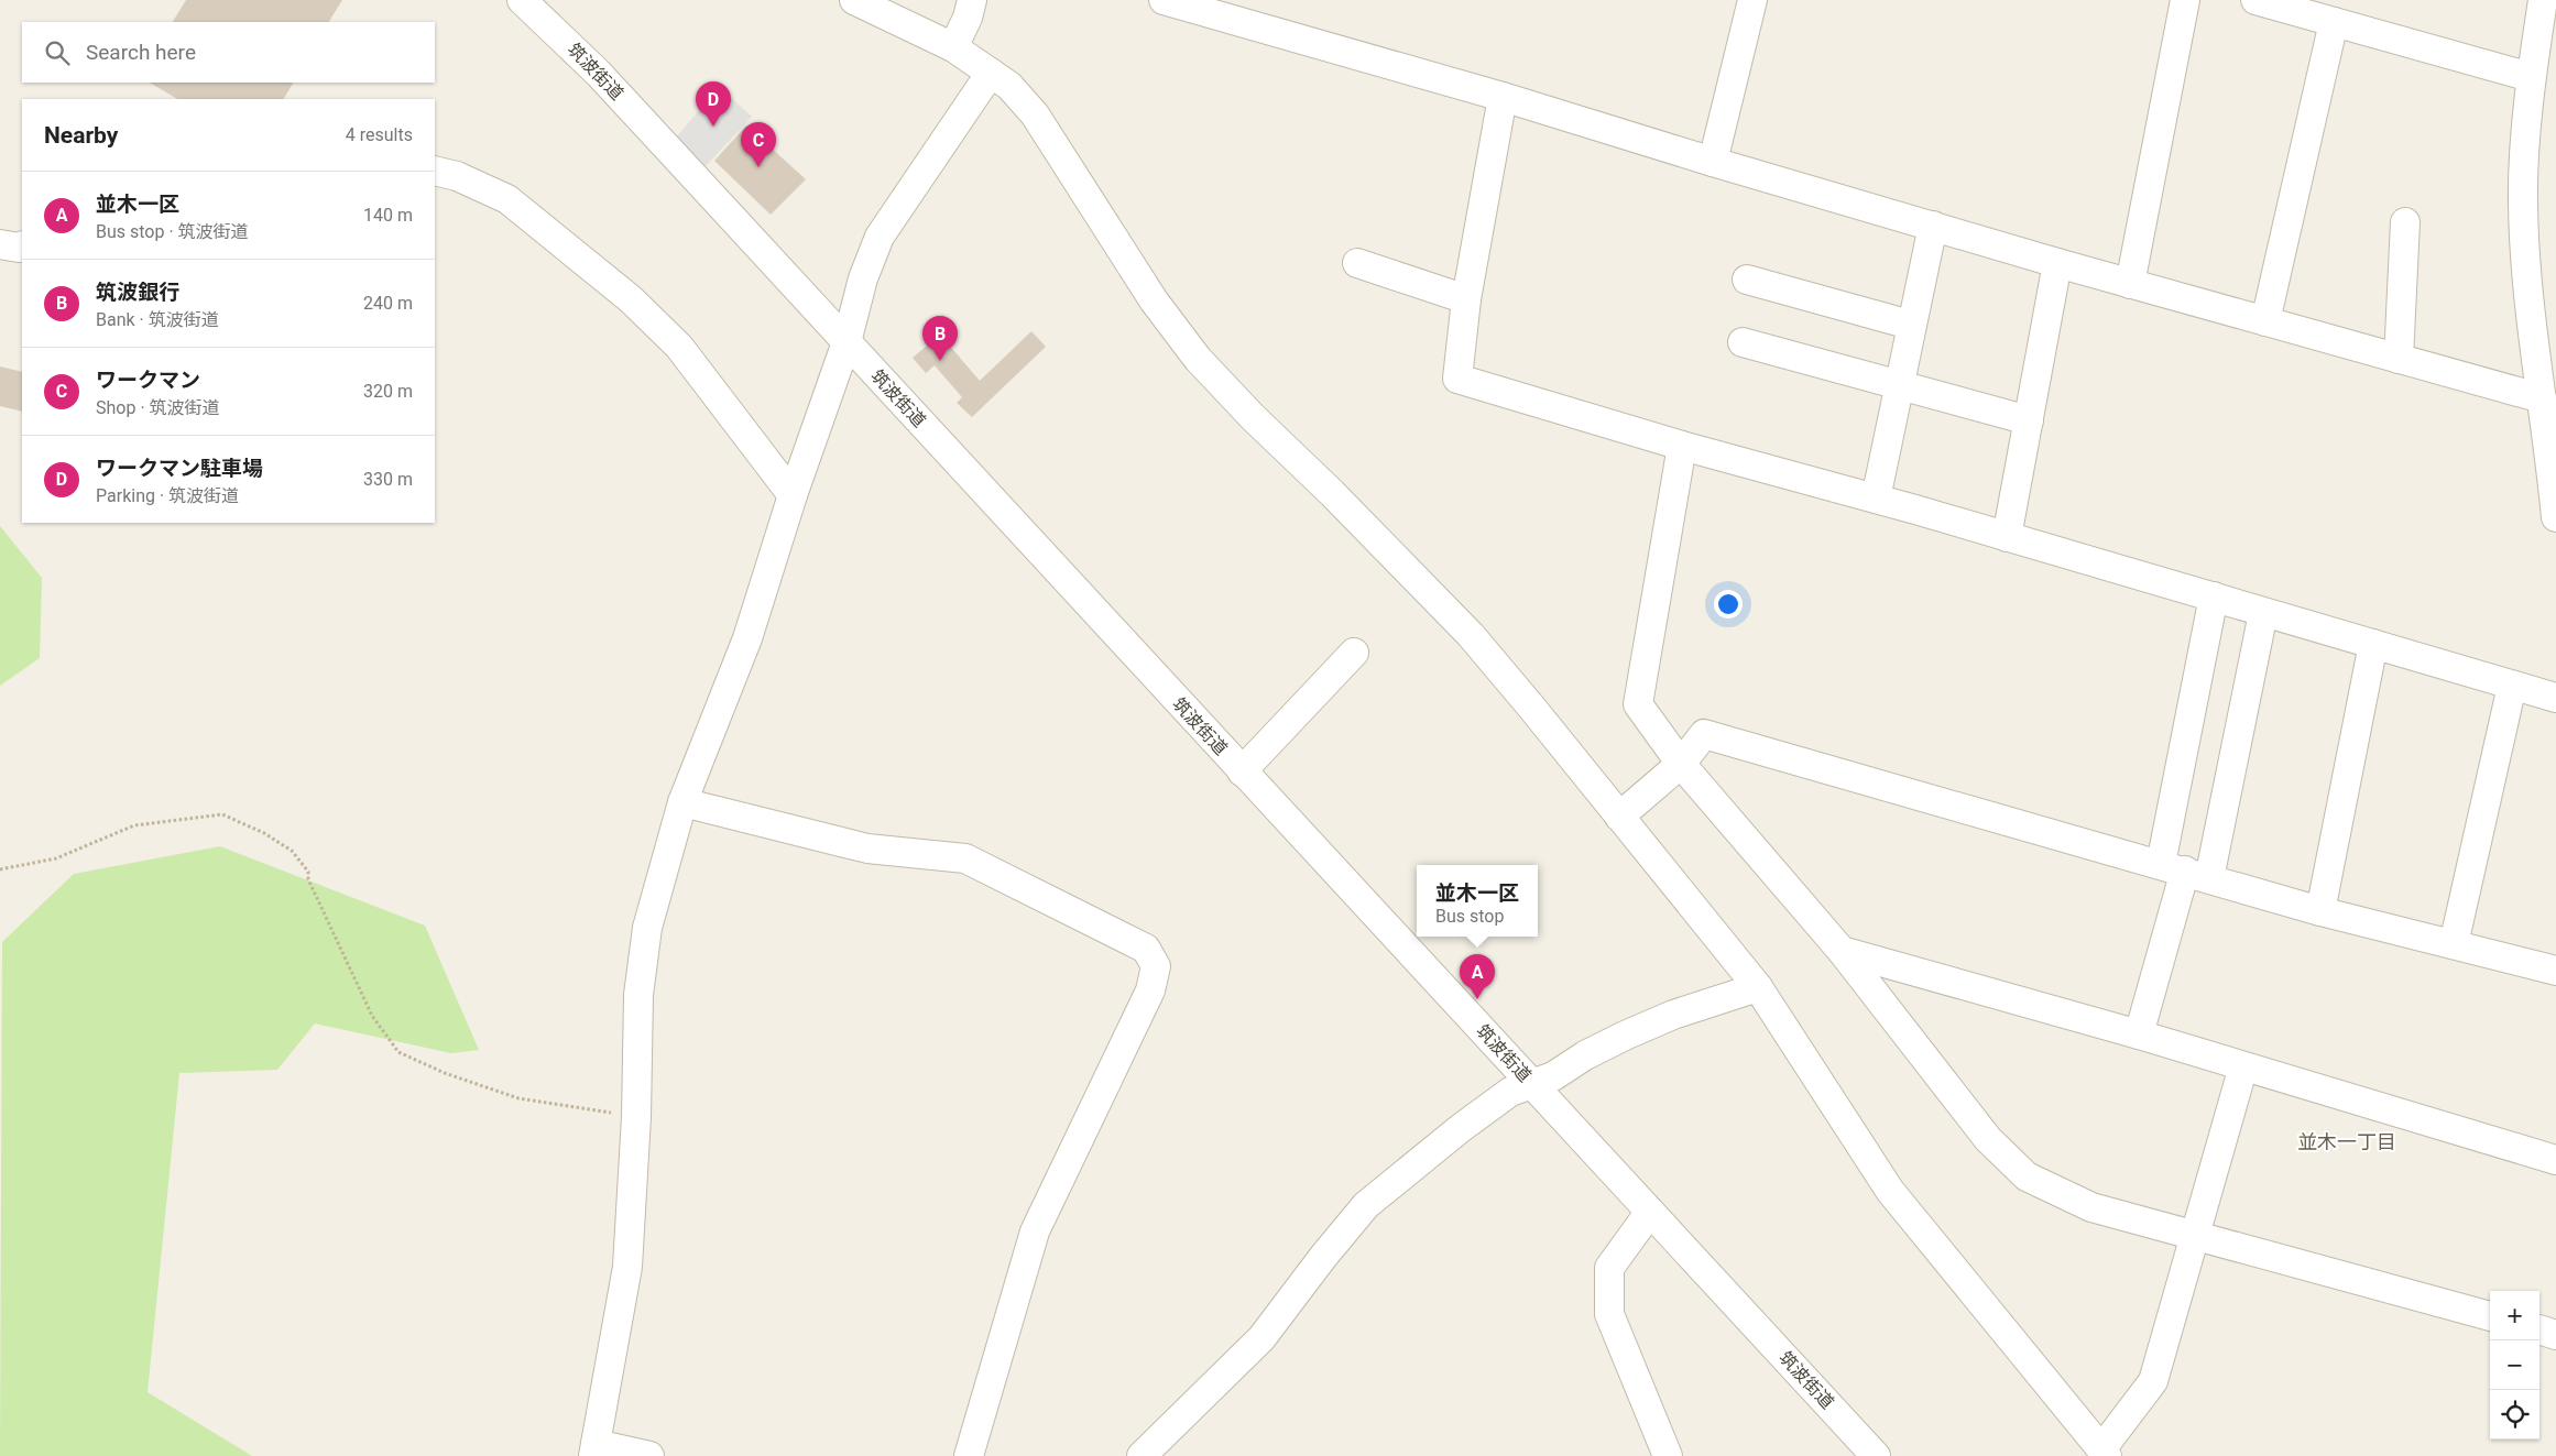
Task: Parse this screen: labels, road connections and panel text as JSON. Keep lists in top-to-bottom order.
{
  "streets": {
    "street": ["筑波街道"]
  },
  "districts": ["並木一丁目"],
  "page": {
    "search": "Search here",
    "pins": [
      "D",
      "C",
      "B",
      "A"
    ],
    "heading": ["Nearby", "4 results"],
    "list": [
      {
        "mark": "A",
        "name": "並木一区",
        "note": "Bus stop · 筑波街道",
        "value": "140 m"
      },
      {
        "mark": "B",
        "name": "筑波銀行",
        "note": "Bank · 筑波街道",
        "value": "240 m"
      },
      {
        "mark": "C",
        "name": "ワークマン",
        "note": "Shop · 筑波街道",
        "value": "320 m"
      },
      {
        "mark": "D",
        "name": "ワークマン駐車場",
        "note": "Parking · 筑波街道",
        "value": "330 m"
      }
    ],
    "popup": ["並木一区", "Bus stop"],
    "map_buttons": ["+", "−"]
  }
}
